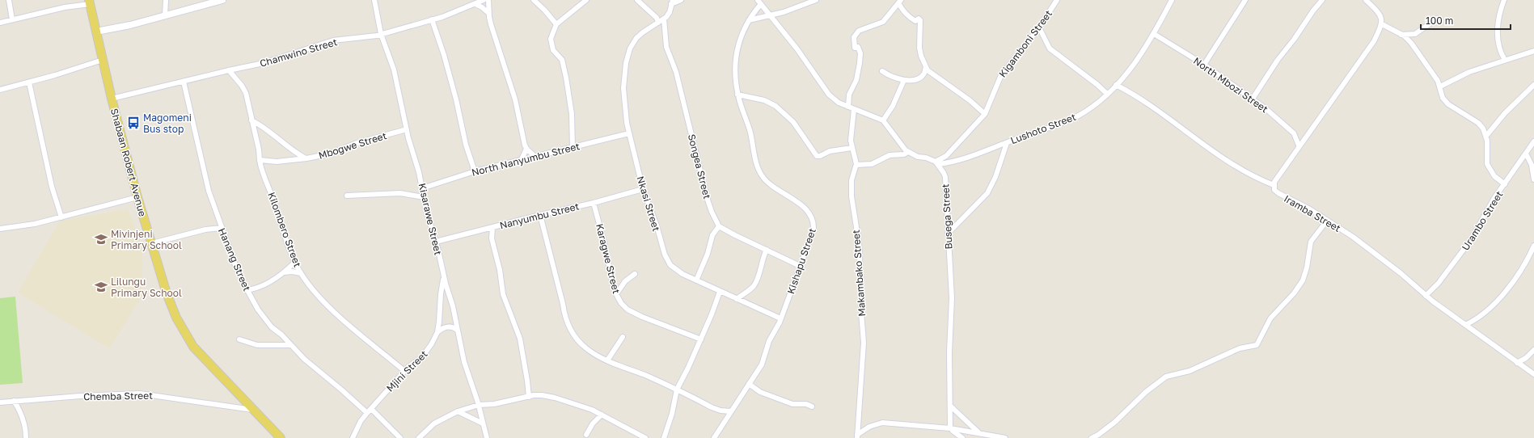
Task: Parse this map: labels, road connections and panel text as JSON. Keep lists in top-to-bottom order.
{
  "streets": {
    "main road": ["Shabaan Robert Avenue"],
    "street": [
      "Kigamboni Street",
      "Chamwino Street",
      "North Mbozi Street",
      "Lushoto Street",
      "Mbogwe Street",
      "North Nanyumbu Street",
      "Songea Street",
      "Nkasi Street",
      "Iramba Street",
      "Nanyumbu Street",
      "Busega Street",
      "Kisarawe Street",
      "Urambo Street",
      "Kilombero Street",
      "Karagwe Street",
      "Hanang Street",
      "Kishapu Street",
      "Makambako Street",
      "Mjini Street",
      "Chemba Street"
    ]
  },
  "crossings": [
    ["Kigamboni Street", "Lushoto Street"],
    ["Kigamboni Street", "Busega Street"],
    ["Chamwino Street", "Shabaan Robert Avenue"],
    ["Chamwino Street", "Kisarawe Street"],
    ["Chamwino Street", "Hanang Street"],
    ["North Mbozi Street", "Lushoto Street"],
    ["Lushoto Street", "Busega Street"],
    ["Mbogwe Street", "Kisarawe Street"],
    ["Mbogwe Street", "Kilombero Street"],
    ["North Nanyumbu Street", "Nkasi Street"],
    ["North Nanyumbu Street", "Kisarawe Street"],
    ["Shabaan Robert Avenue", "Chemba Street"],
    ["Songea Street", "Nkasi Street"],
    ["Nkasi Street", "Nanyumbu Street"],
    ["Nkasi Street", "Kishapu Street"],
    ["Iramba Street", "Urambo Street"],
    ["Nanyumbu Street", "Kisarawe Street"],
    ["Nanyumbu Street", "Karagwe Street"],
    ["Kisarawe Street", "Mjini Street"],
    ["Kilombero Street", "Mjini Street"],
    ["Hanang Street", "Mjini Street"]
  ],
  "places": {
    "bus stop": ["Magomeni Bus stop"],
    "school or university": ["Mivinjeni Primary School", "Lilungu Primary School"]
  },
  "scale_bar": "100 m"
}
